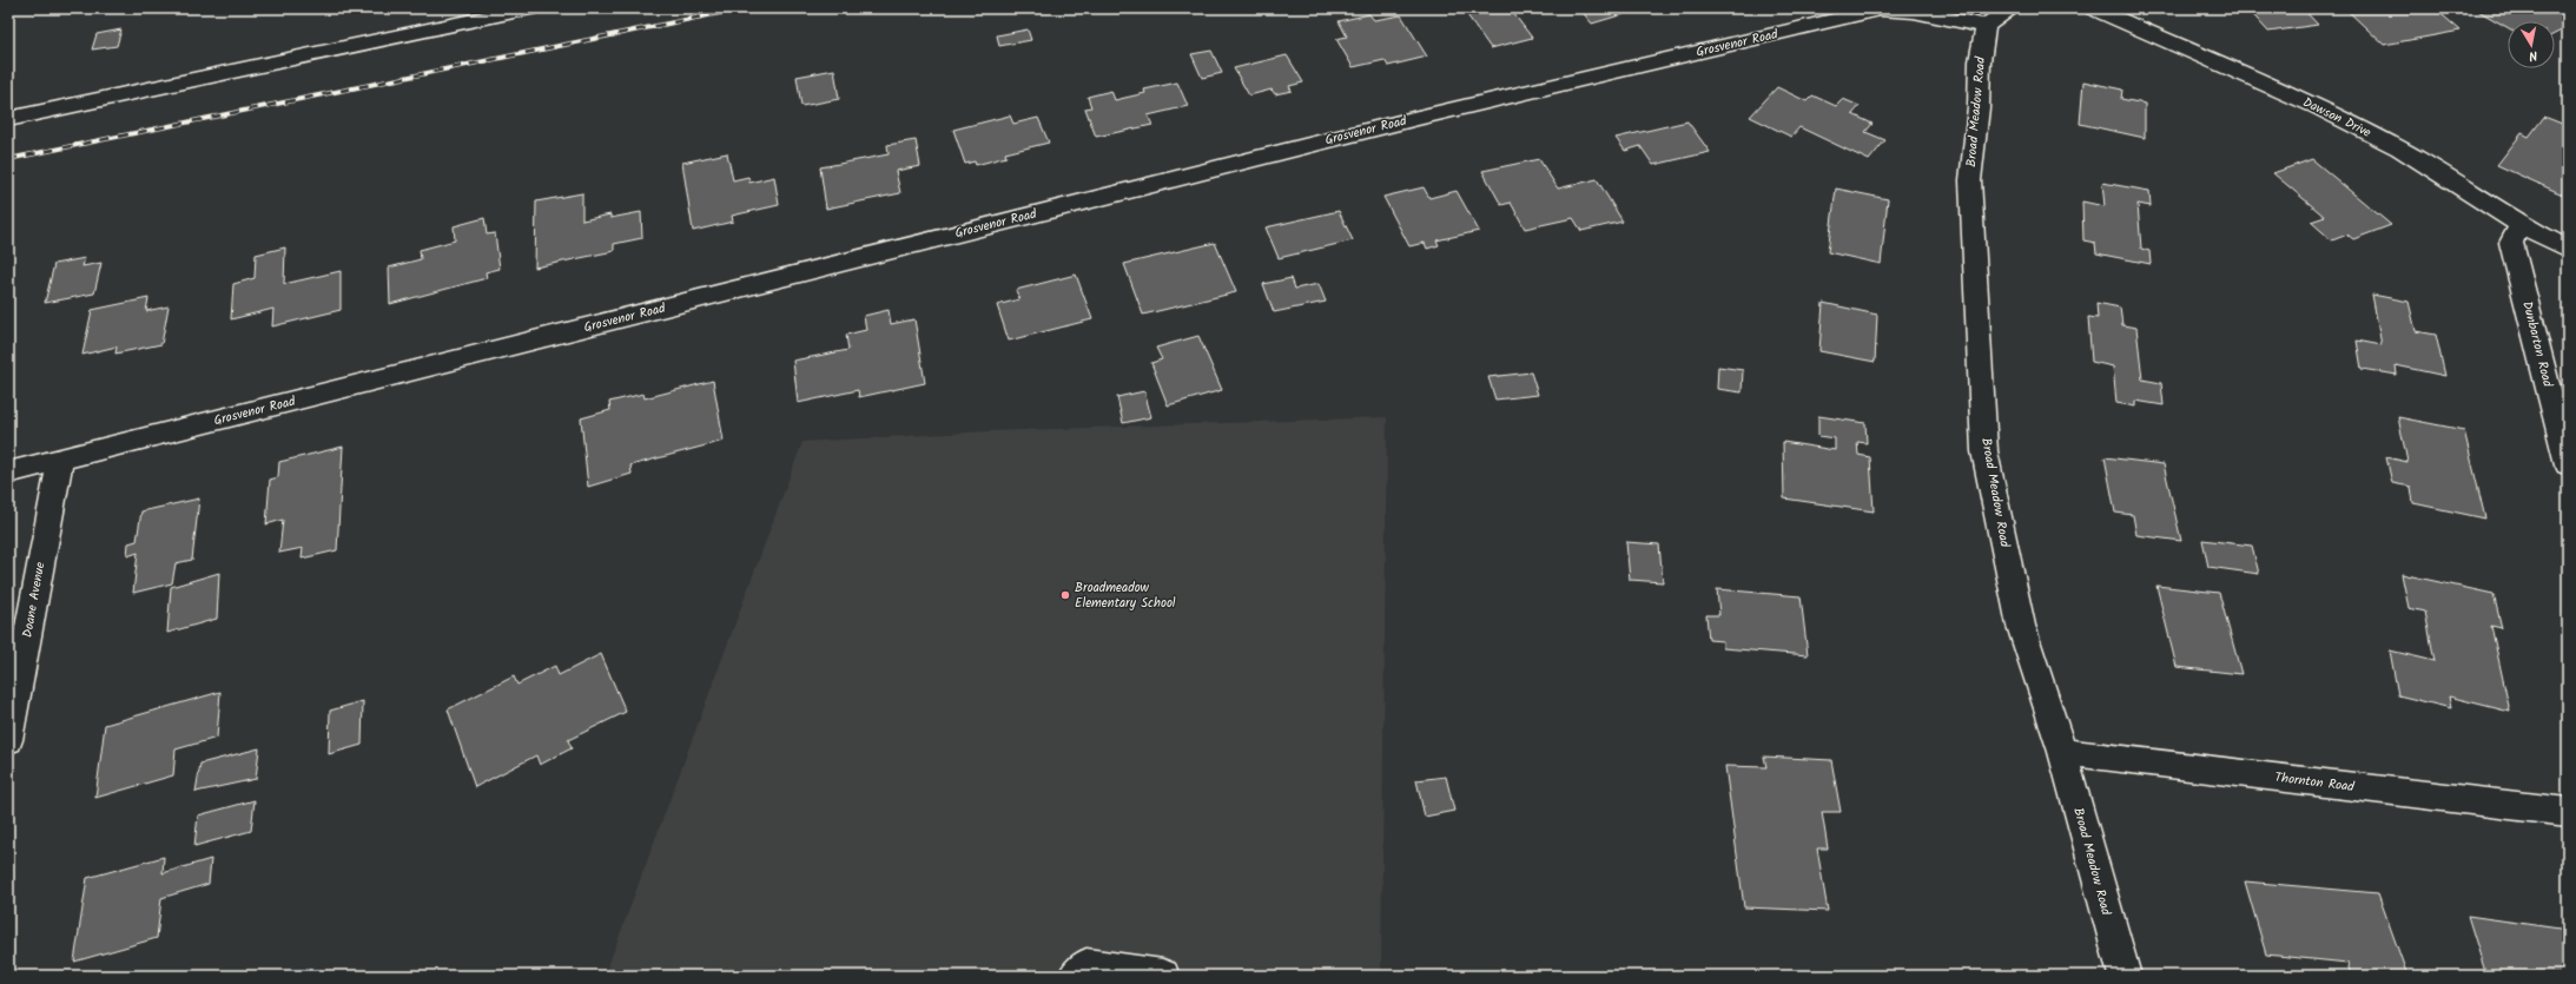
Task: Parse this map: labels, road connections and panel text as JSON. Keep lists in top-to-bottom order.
{
  "streets": {
    "street": [
      "Grosvenor Road",
      "Broad Meadow Road",
      "Dawson Drive",
      "Dunbarton Road",
      "Doane Avenue",
      "Thornton Road"
    ]
  },
  "crossings": [
    ["Grosvenor Road", "Broad Meadow Road"],
    ["Grosvenor Road", "Doane Avenue"],
    ["Broad Meadow Road", "Thornton Road"],
    ["Dawson Drive", "Dunbarton Road"]
  ],
  "places": ["Broadmeadow Elementary School"],
  "north": "bottom"
}
